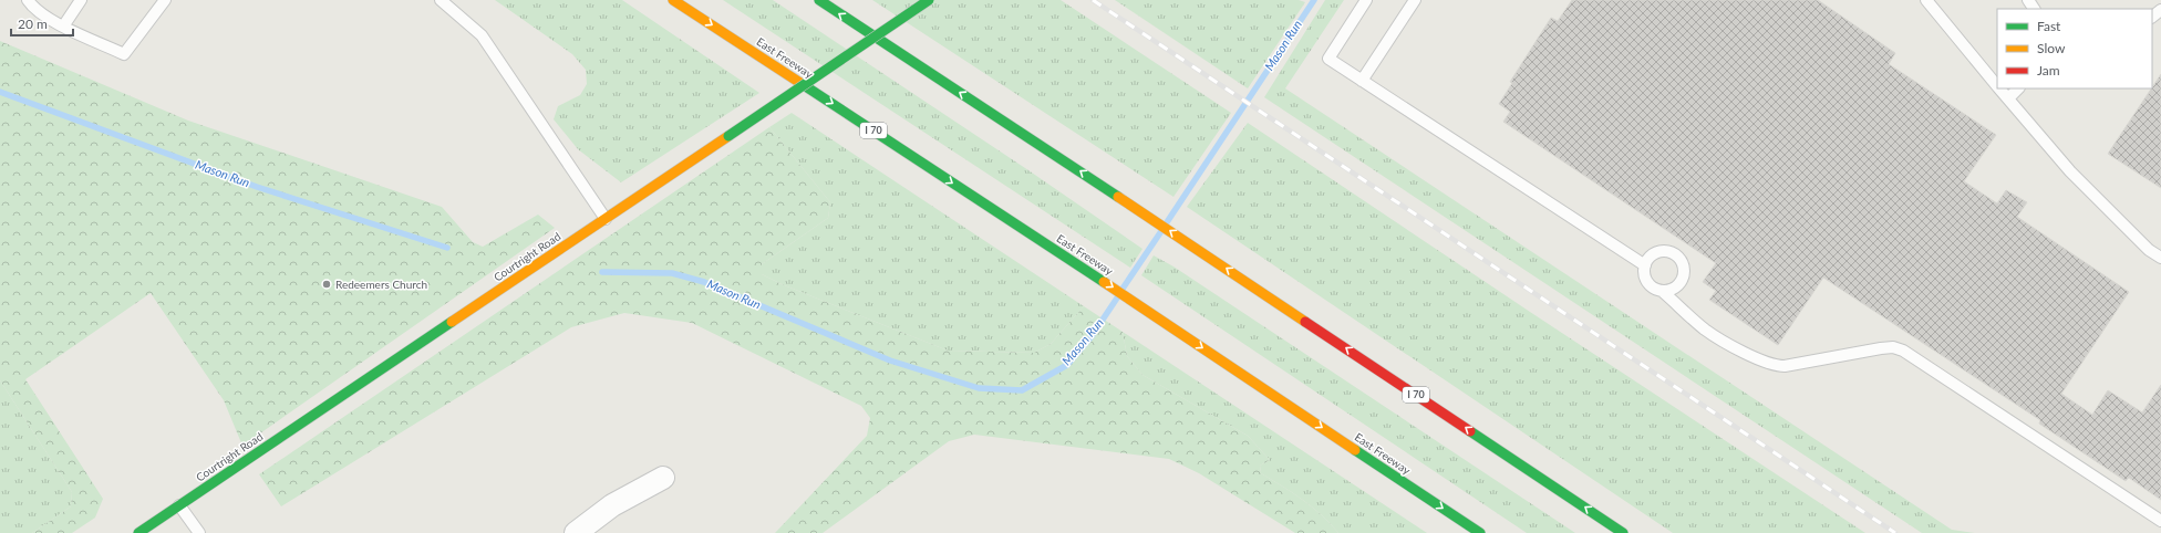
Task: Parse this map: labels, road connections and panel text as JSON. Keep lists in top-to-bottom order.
{
  "streets": {
    "main road": ["East Freeway", "I 70", "Courtright Road"]
  },
  "water": ["Mason Run"],
  "places": ["Redeemers Church"],
  "legend": ["Fast", "Slow", "Jam"],
  "scale_bar": "20 m"
}
